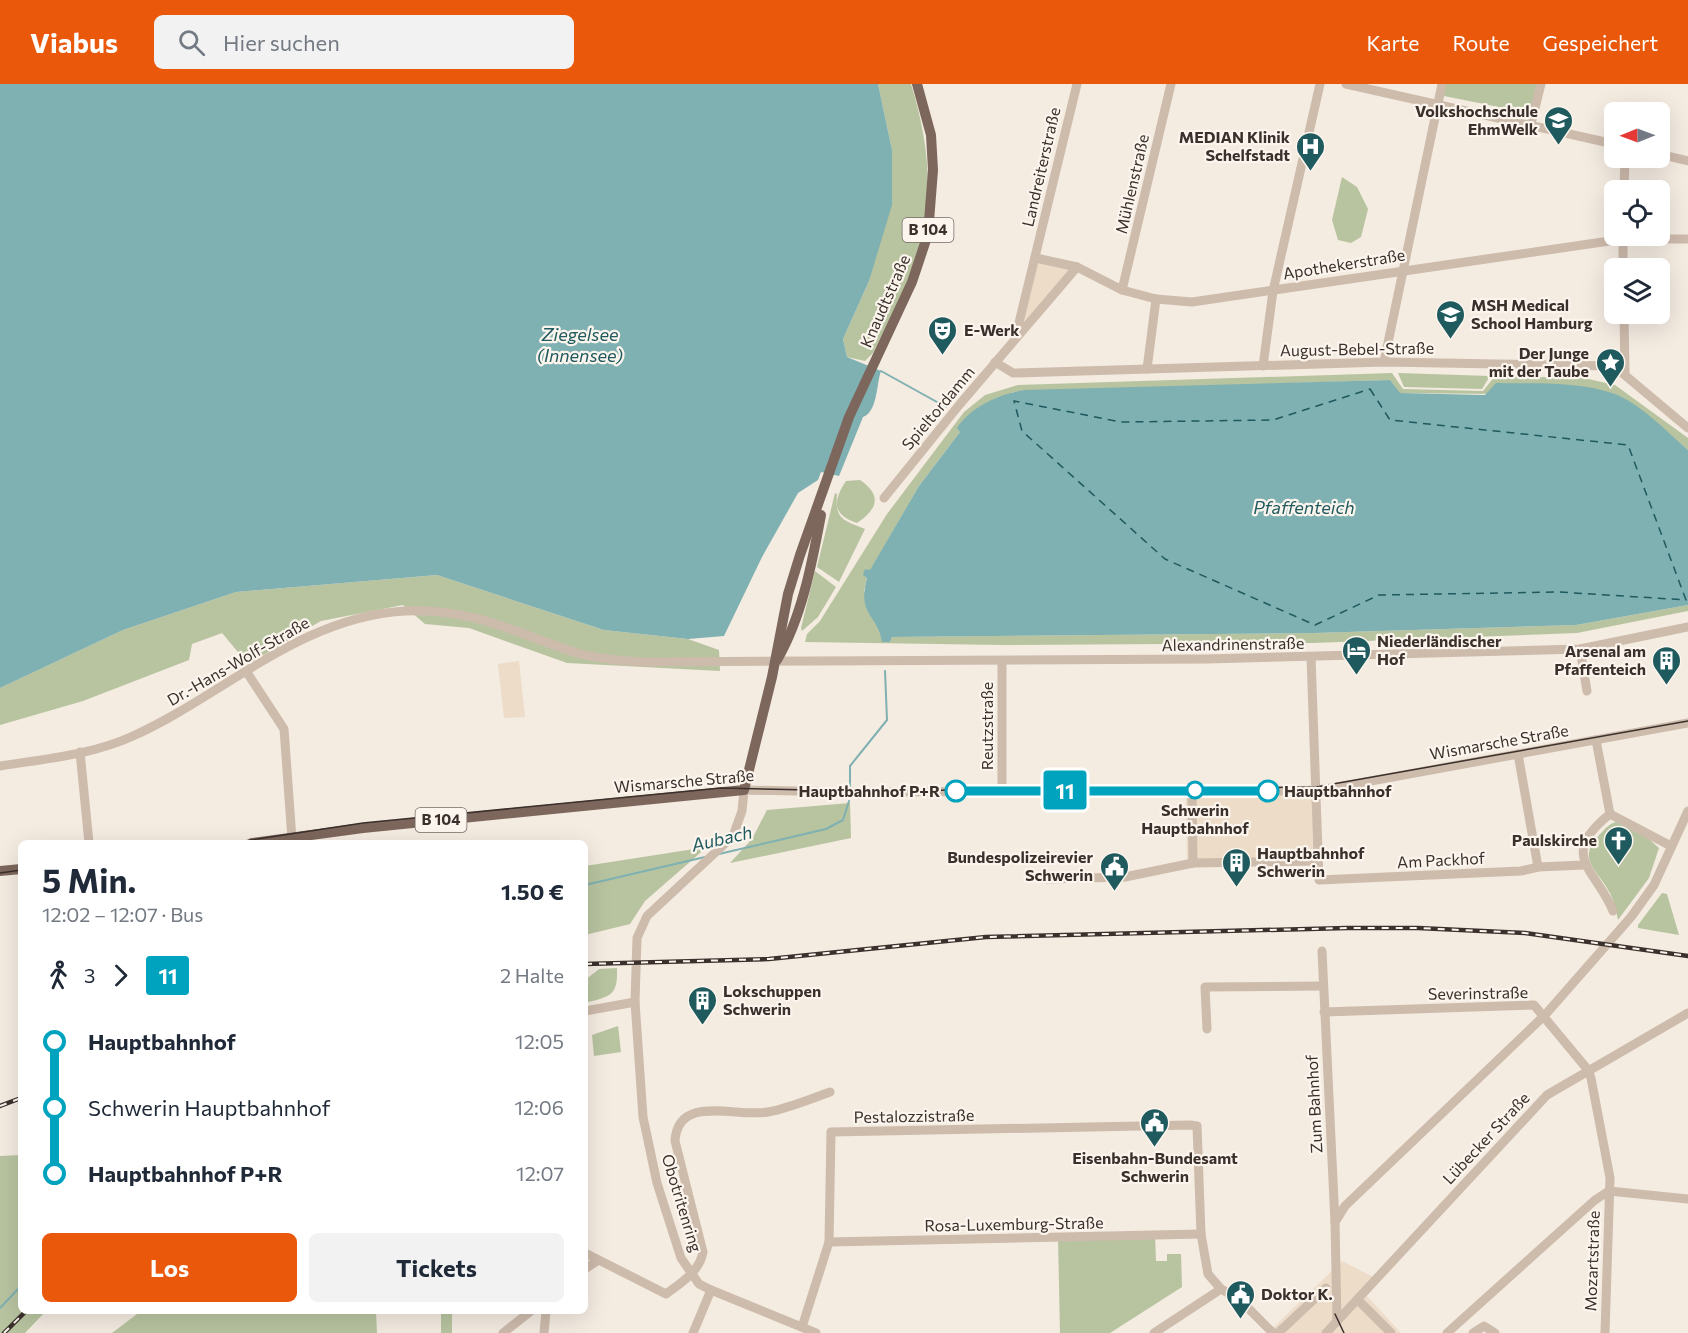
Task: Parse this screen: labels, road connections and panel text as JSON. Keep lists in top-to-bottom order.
{
  "streets": {
    "main road": ["B 104", "Knaudtstraße", "Wismarsche Straße"],
    "street": [
      "Landreiterstraße",
      "Mühlenstraße",
      "Apothekerstraße",
      "August-Bebel-Straße",
      "Spieltordamm",
      "Alexandrinenstraße",
      "Dr.-Hans-Wolf-Straße",
      "Reutzstraße",
      "Am Packhof",
      "Severinstraße",
      "Zum Bahnhof",
      "Pestalozzistraße",
      "Lübecker Straße",
      "Obotritenring",
      "Rosa-Luxemburg-Straße",
      "Mozartstraße"
    ]
  },
  "crossings": [
    ["Landreiterstraße", "Apothekerstraße"],
    ["Landreiterstraße", "Spieltordamm"],
    ["Mühlenstraße", "Apothekerstraße"],
    ["B 104", "Knaudtstraße"],
    ["B 104", "Alexandrinenstraße"],
    ["B 104", "Dr.-Hans-Wolf-Straße"],
    ["B 104", "Wismarsche Straße"],
    ["B 104", "Obotritenring"],
    ["Apothekerstraße", "Spieltordamm"],
    ["Knaudtstraße", "Alexandrinenstraße"],
    ["Knaudtstraße", "Dr.-Hans-Wolf-Straße"],
    ["August-Bebel-Straße", "Spieltordamm"],
    ["Alexandrinenstraße", "Dr.-Hans-Wolf-Straße"],
    ["Alexandrinenstraße", "Reutzstraße"],
    ["Reutzstraße", "Wismarsche Straße"],
    ["Wismarsche Straße", "Obotritenring"],
    ["Severinstraße", "Zum Bahnhof"],
    ["Severinstraße", "Lübecker Straße"],
    ["Severinstraße", "Mozartstraße"],
    ["Zum Bahnhof", "Lübecker Straße"],
    ["Pestalozzistraße", "Obotritenring"],
    ["Pestalozzistraße", "Rosa-Luxemburg-Straße"]
  ],
  "water": ["Ziegelsee (Innensee)", "Pfaffenteich", "Aubach"],
  "places": {
    "school or university": ["Volkshochschule EhmWelk", "MSH Medical School Hamburg"],
    "hospital": ["MEDIAN Klinik Schelfstadt"],
    "theatre": ["E-Werk"],
    "place": ["Der Junge mit der Taube"],
    "hotel": ["Niederländischer Hof"],
    "building": ["Arsenal am Pfaffenteich", "Hauptbahnhof Schwerin", "Lokschuppen Schwerin"],
    "other": ["Schwerin Hauptbahnhof", "Hauptbahnhof P+R", "Hauptbahnhof"],
    "church": ["Paulskirche"],
    "public building": ["Bundespolizeirevier Schwerin", "Eisenbahn-Bundesamt Schwerin", "Doktor K."]
  },
  "lines": ["bus line 11"],
  "north": "left",
  "page": {
    "header": "Viabus",
    "search": "Hier suchen",
    "nav": ["Karte", "Route", "Gespeichert"],
    "on_map": "11",
    "heading": ["5 Min.", "12:02 – 12:07 · Bus", "1.50 €"],
    "legs": ["3", "11", "2 Halte"],
    "list": [
      {
        "name": "Hauptbahnhof",
        "value": "12:05"
      },
      {
        "name": "Schwerin Hauptbahnhof",
        "value": "12:06"
      },
      {
        "name": "Hauptbahnhof P+R",
        "value": "12:07"
      }
    ],
    "buttons": ["Los", "Tickets"]
  }
}
